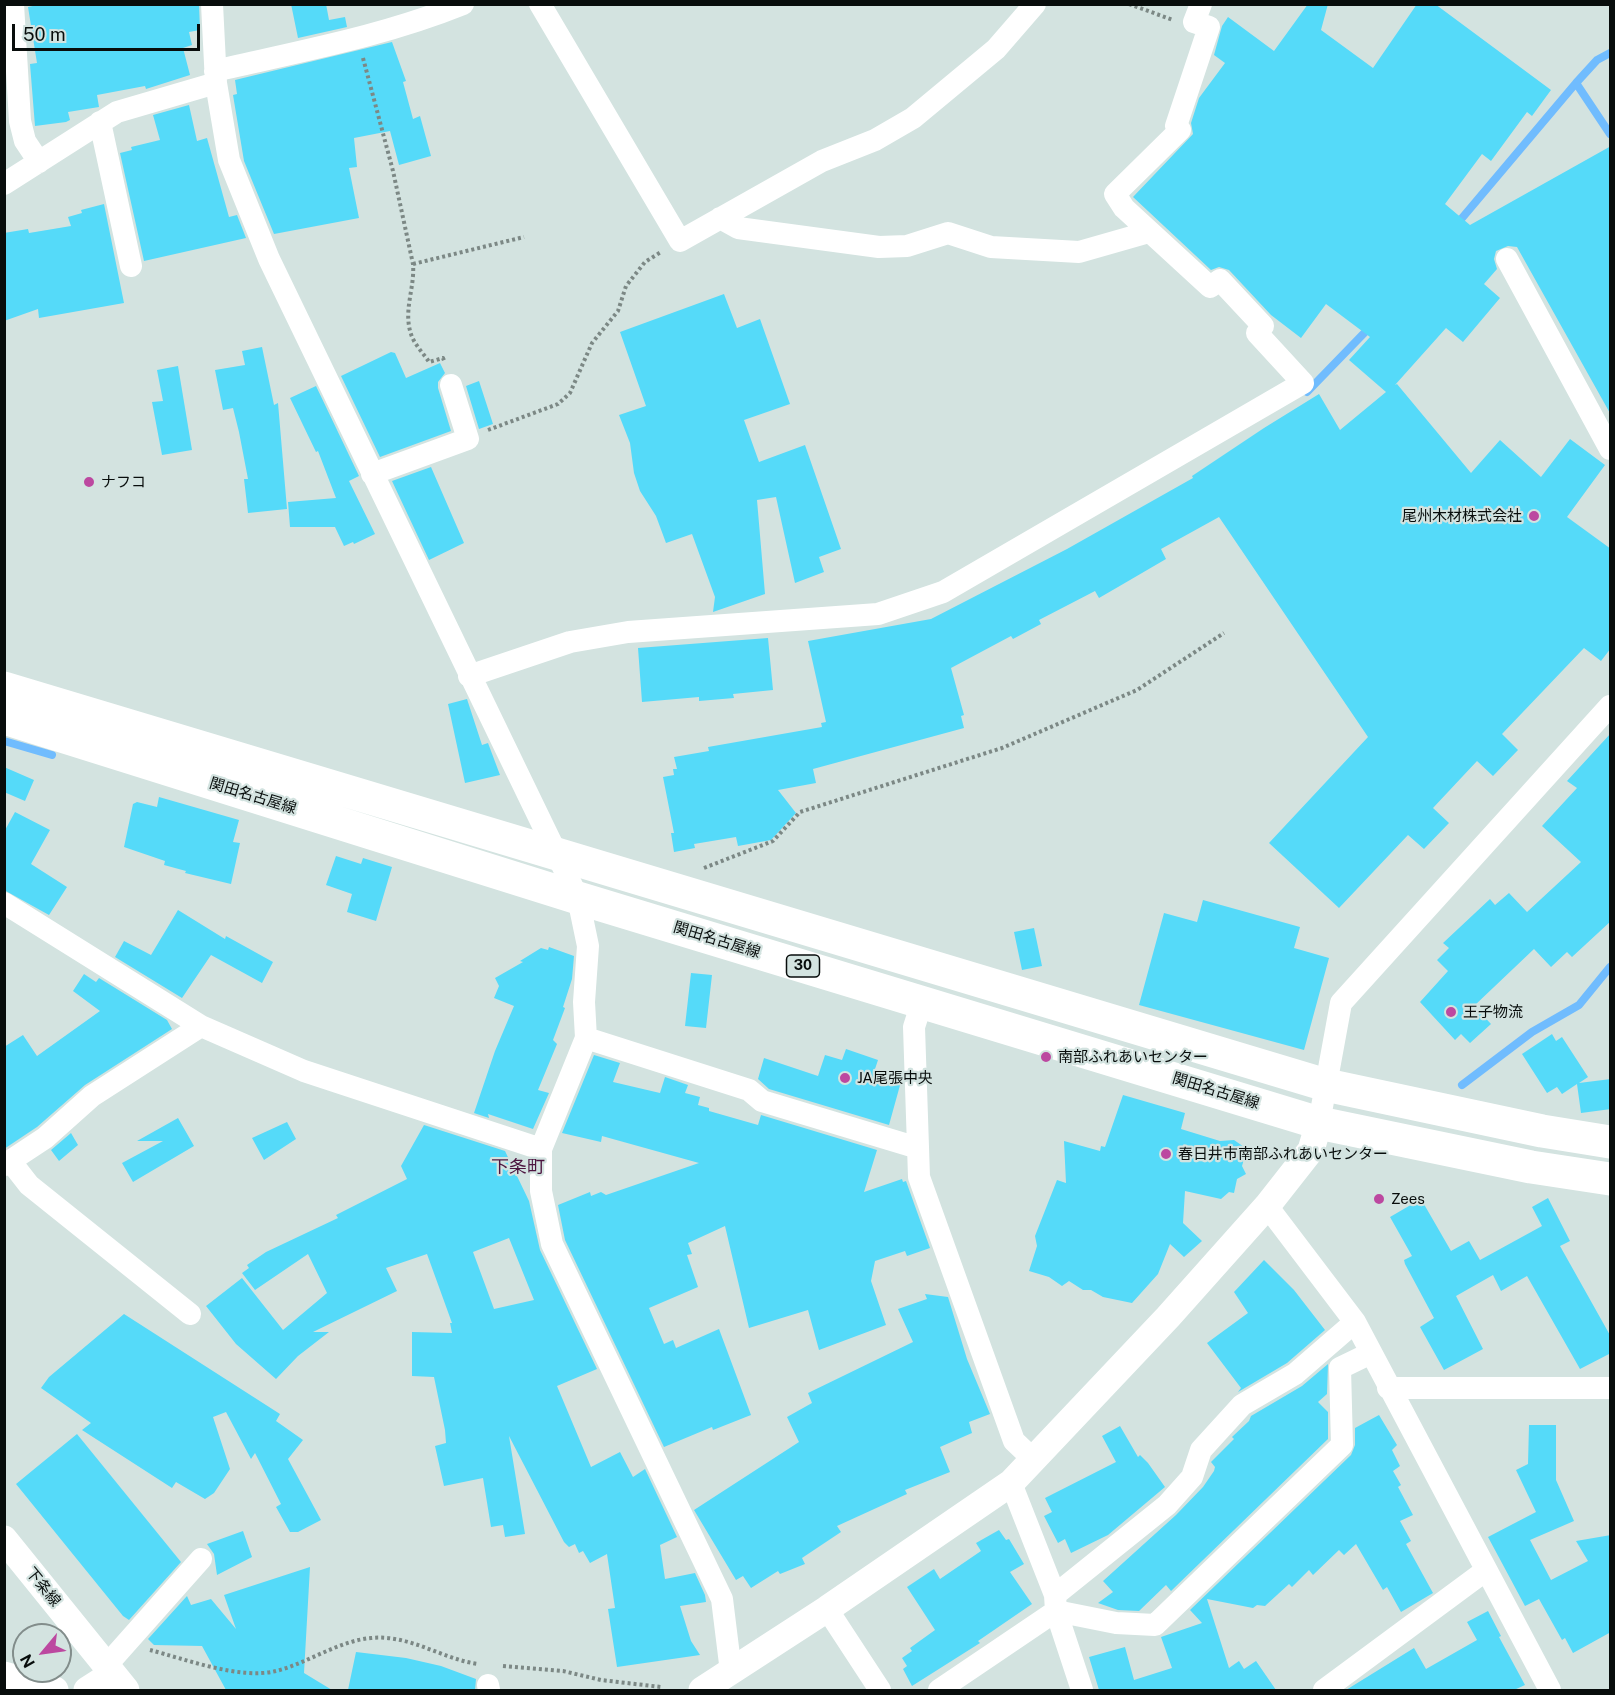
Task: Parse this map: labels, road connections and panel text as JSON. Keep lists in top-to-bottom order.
{
  "streets": {
    "main road": ["関田名古屋線", "30"],
    "street": ["下条線"]
  },
  "districts": ["下条町"],
  "places": [
    "ナフコ",
    "尾州木材株式会社",
    "王子物流",
    "南部ふれあいセンター",
    "JA尾張中央",
    "春日井市南部ふれあいセンター",
    "Zees"
  ],
  "scale_bar": "50 m",
  "north": "bottom left"
}
